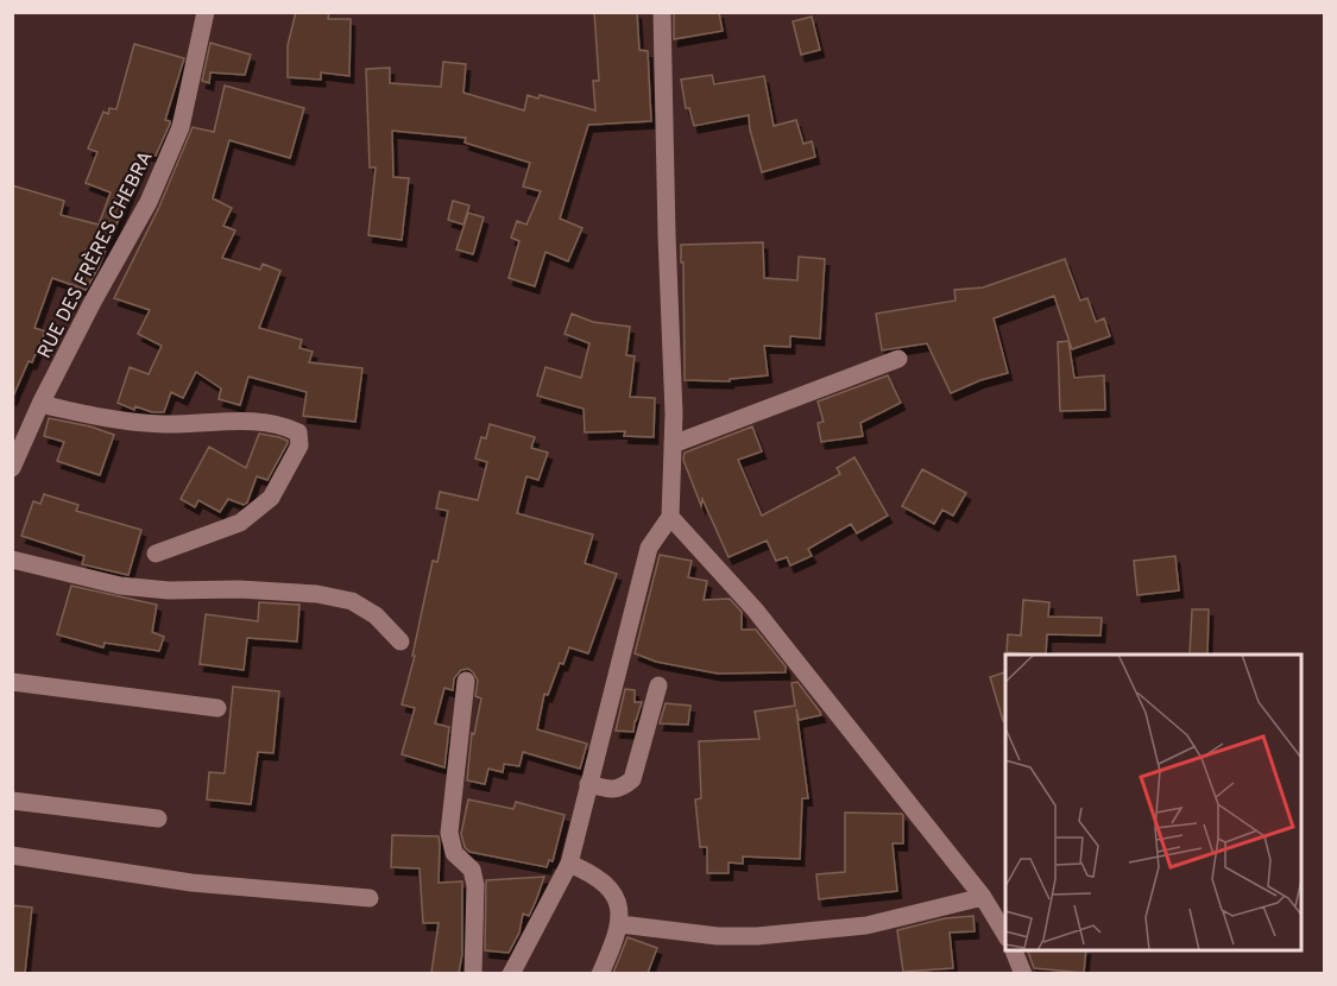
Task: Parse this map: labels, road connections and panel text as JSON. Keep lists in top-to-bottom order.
{
  "streets": {
    "street": ["RUE DES FRÈRES CHEBRA"]
  }
}
